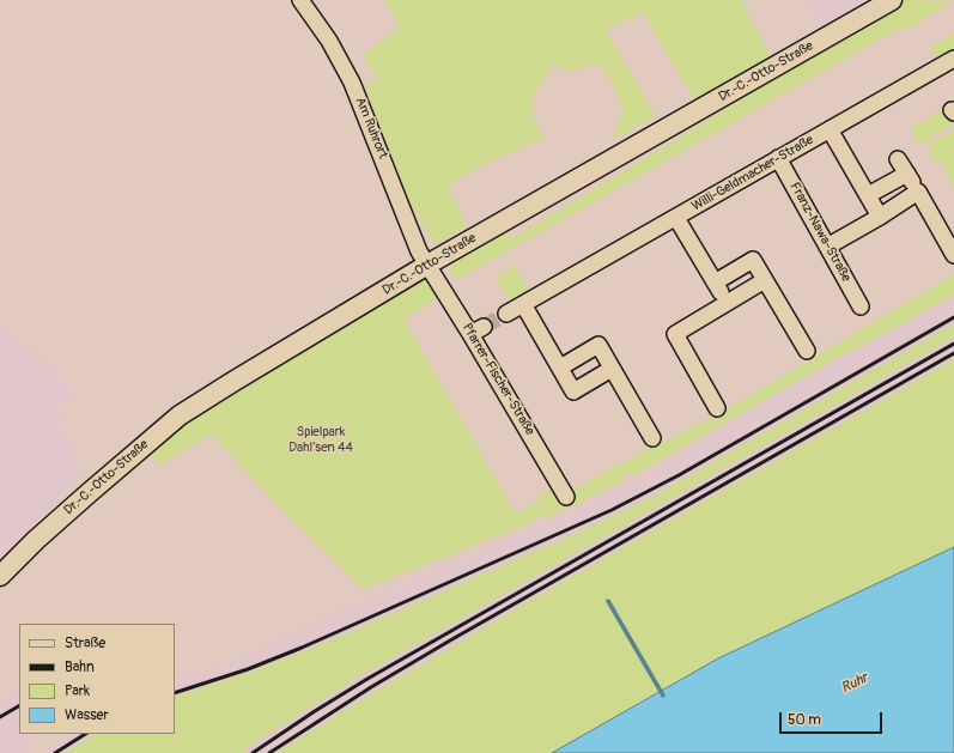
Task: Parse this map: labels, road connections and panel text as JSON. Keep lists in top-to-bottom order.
{
  "streets": {
    "street": [
      "Dr.-C.-Otto-Straße",
      "Am Ruhrort",
      "Willi-Geldmacher-Straße",
      "Franz-Nawa-Straße",
      "Pfarrer-Fischer-Straße"
    ]
  },
  "crossings": [
    ["Dr.-C.-Otto-Straße", "Am Ruhrort"],
    ["Dr.-C.-Otto-Straße", "Pfarrer-Fischer-Straße"],
    ["Am Ruhrort", "Pfarrer-Fischer-Straße"],
    ["Willi-Geldmacher-Straße", "Franz-Nawa-Straße"]
  ],
  "water": ["Ruhr"],
  "parks": ["Spielpark Dahl’sen 44"],
  "legend": [
    "Straße",
    "Bahn",
    "Park",
    "Wasser"
  ],
  "scale_bar": "50 m"
}
